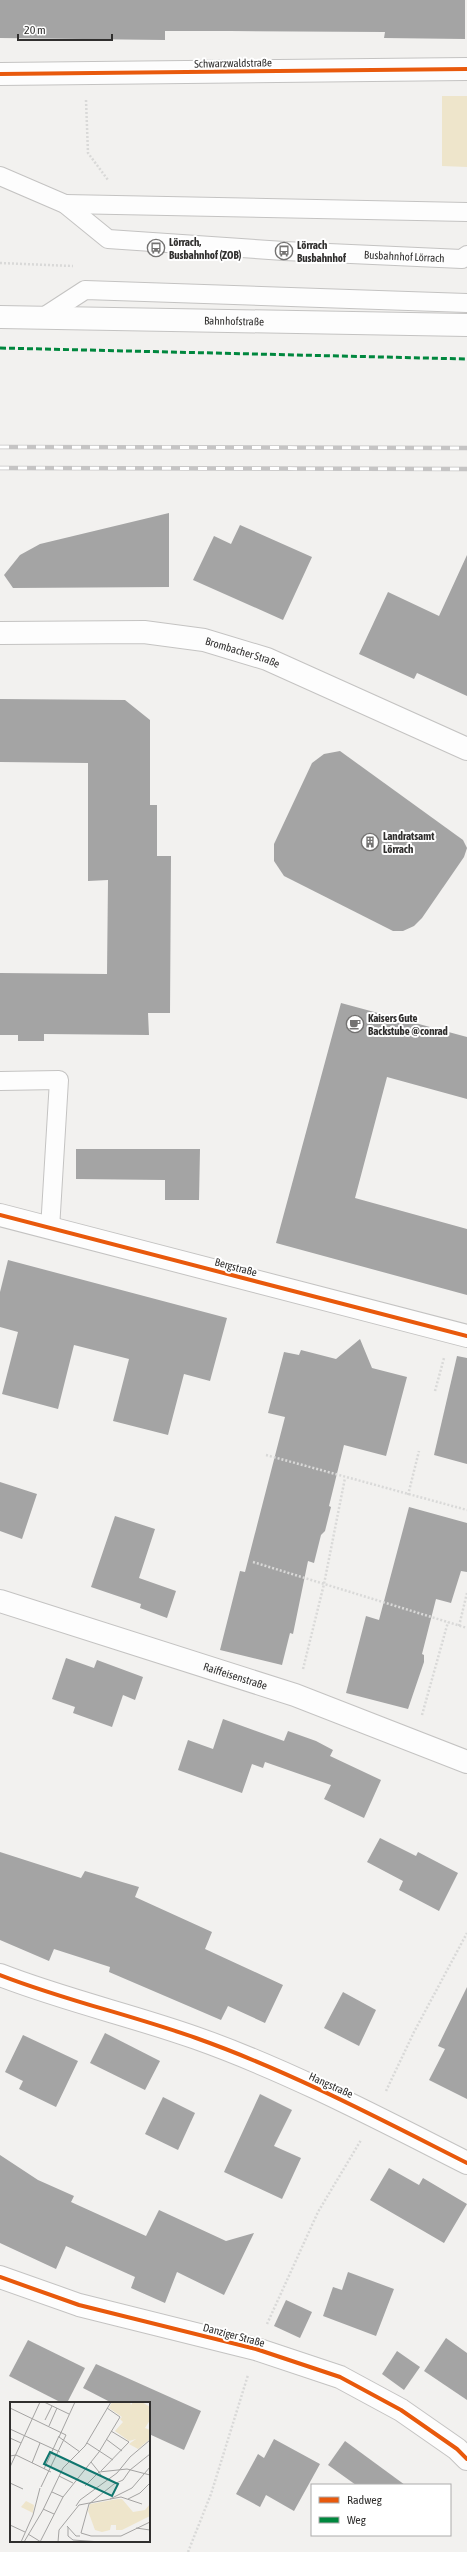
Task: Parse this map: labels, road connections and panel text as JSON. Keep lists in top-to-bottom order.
{
  "streets": {
    "street": [
      "Schwarzwaldstraße",
      "Bahnhofstraße",
      "Brombacher Straße",
      "Bergstraße",
      "Raiffeisenstraße",
      "Hangstraße",
      "Danziger Straße"
    ],
    "lane": ["Busbahnhof Lörrach"]
  },
  "places": {
    "bus stop": ["Lörrach, Busbahnhof (ZOB)", "Lörrach Busbahnhof"],
    "building": ["Landratsamt Lörrach"],
    "cafe": ["Kaisers Gute Backstube @conrad"]
  },
  "legend": ["Radweg", "Weg"],
  "scale_bar": "20 m"
}
